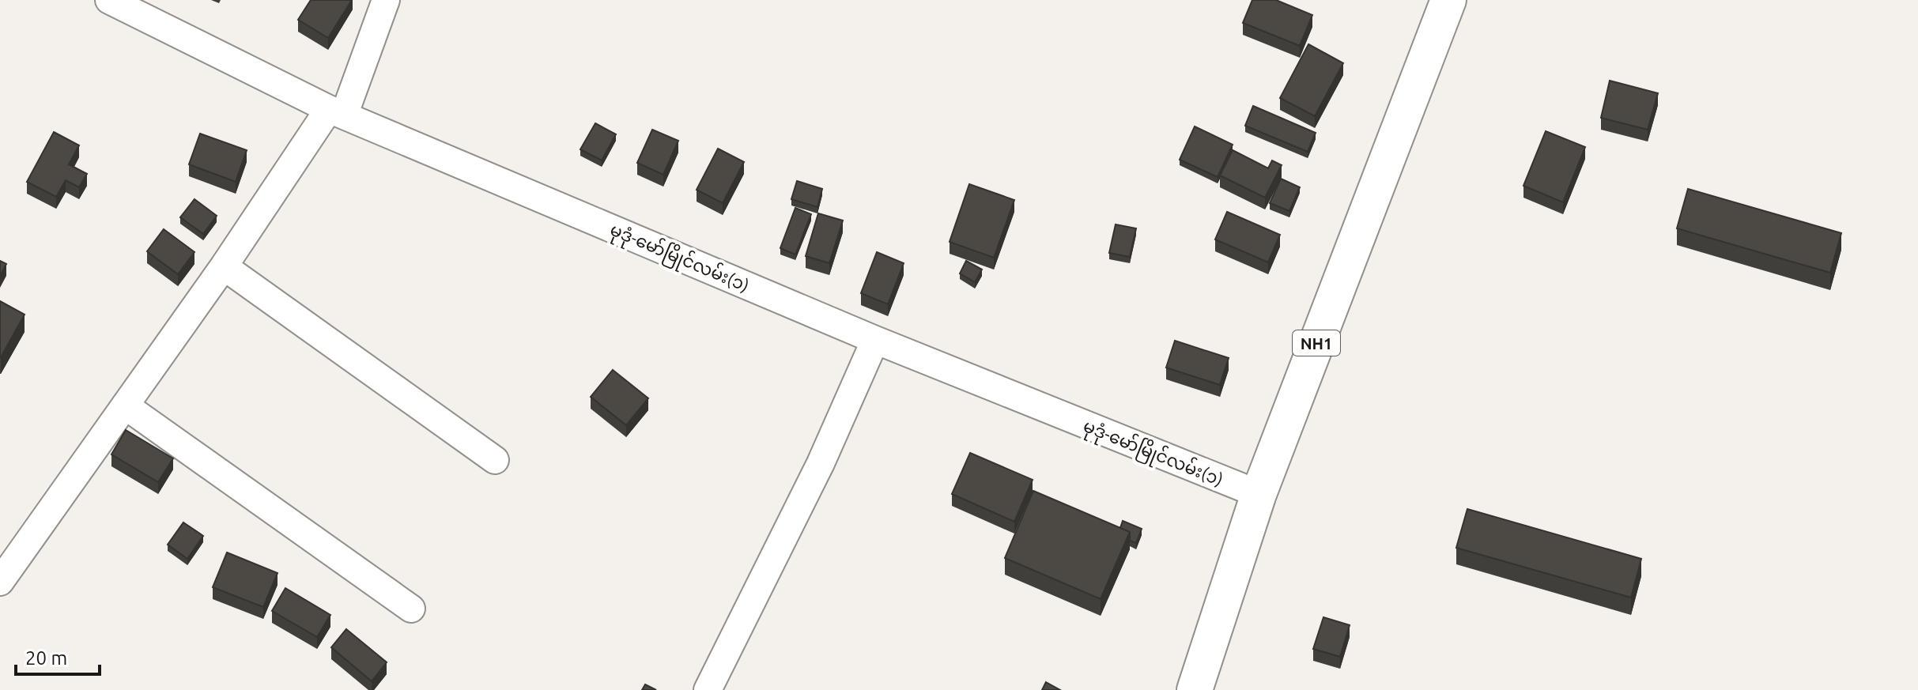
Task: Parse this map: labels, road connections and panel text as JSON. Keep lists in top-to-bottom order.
{
  "streets": {
    "highway": ["NH1"],
    "street": ["မုဒုံ-မော်မြိုင်လမ်း(၁)"]
  },
  "crossings": [
    ["မုဒုံ-မော်မြိုင်လမ်း(၁)", "NH1"]
  ],
  "scale_bar": "20 m"
}
